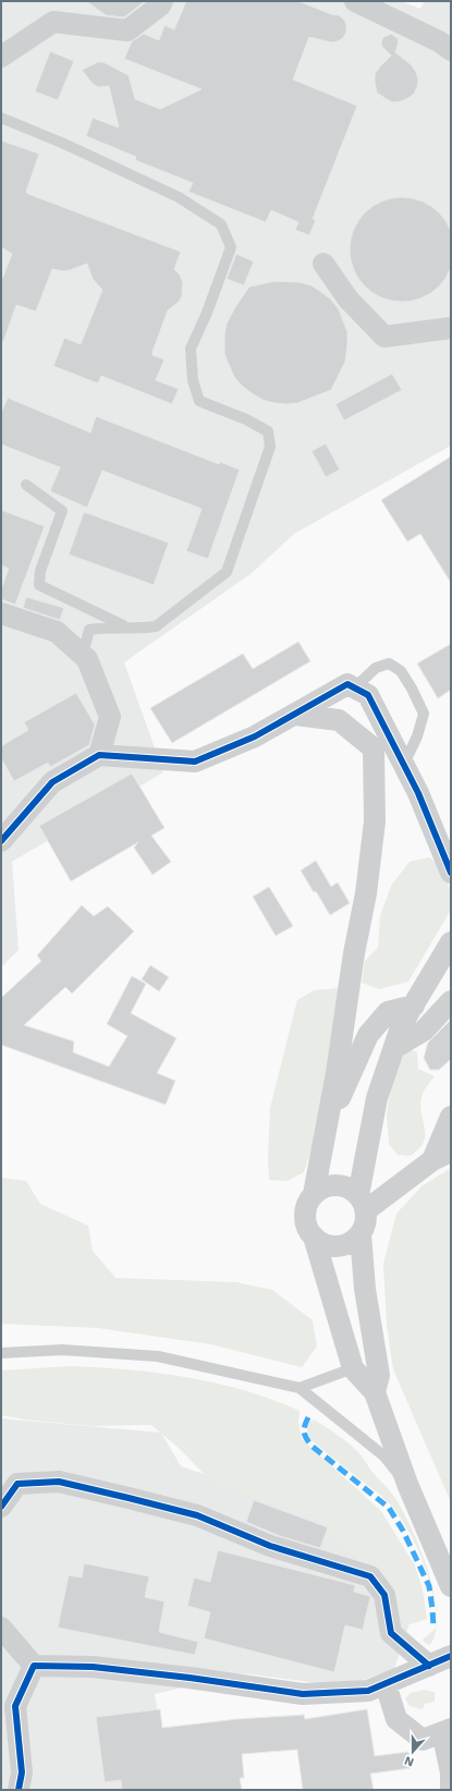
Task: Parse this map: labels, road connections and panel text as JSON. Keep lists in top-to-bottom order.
{
  "north": "bottom"
}
